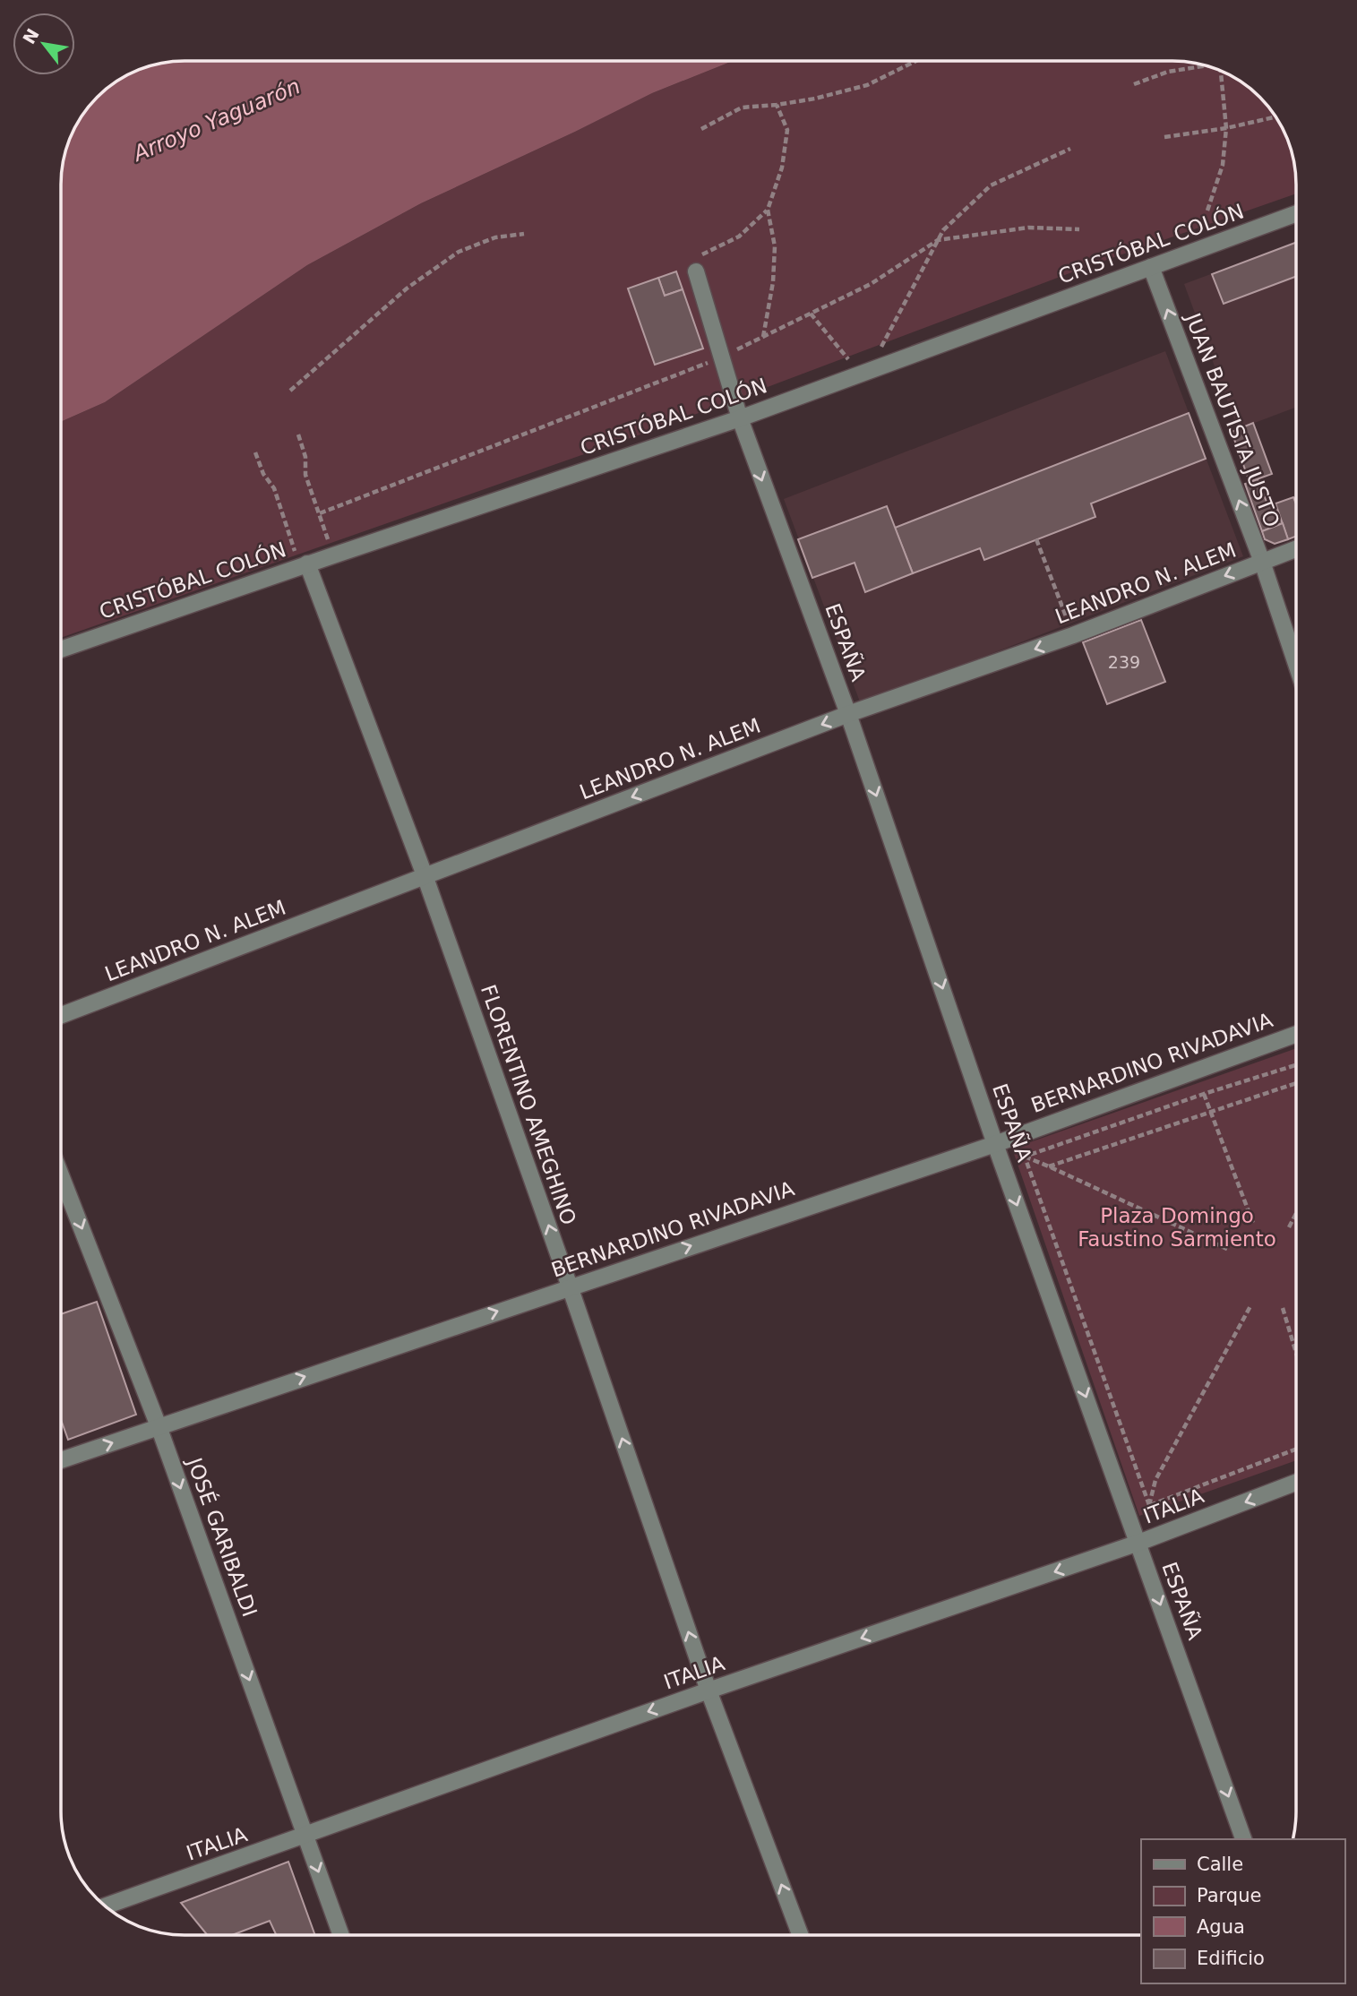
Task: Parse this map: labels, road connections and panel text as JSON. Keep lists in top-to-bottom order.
{
  "streets": {
    "street": [
      "CRISTÓBAL COLÓN",
      "JUAN BAUTISTA JUSTO",
      "LEANDRO N. ALEM",
      "ESPAÑA",
      "BERNARDINO RIVADAVIA",
      "FLORENTINO AMEGHINO",
      "ITALIA",
      "JOSÉ GARIBALDI"
    ]
  },
  "crossings": [
    ["CRISTÓBAL COLÓN", "JUAN BAUTISTA JUSTO"],
    ["CRISTÓBAL COLÓN", "ESPAÑA"],
    ["CRISTÓBAL COLÓN", "FLORENTINO AMEGHINO"],
    ["JUAN BAUTISTA JUSTO", "LEANDRO N. ALEM"],
    ["LEANDRO N. ALEM", "ESPAÑA"],
    ["LEANDRO N. ALEM", "FLORENTINO AMEGHINO"],
    ["ESPAÑA", "BERNARDINO RIVADAVIA"],
    ["ESPAÑA", "ITALIA"],
    ["BERNARDINO RIVADAVIA", "FLORENTINO AMEGHINO"],
    ["BERNARDINO RIVADAVIA", "JOSÉ GARIBALDI"],
    ["FLORENTINO AMEGHINO", "ITALIA"],
    ["ITALIA", "JOSÉ GARIBALDI"]
  ],
  "one_way": [
    "JUAN BAUTISTA JUSTO",
    "LEANDRO N. ALEM",
    "ESPAÑA",
    "BERNARDINO RIVADAVIA",
    "FLORENTINO AMEGHINO",
    "ITALIA",
    "JOSÉ GARIBALDI"
  ],
  "water": ["Arroyo Yaguarón"],
  "parks": ["Plaza Domingo Faustino Sarmiento"],
  "house_numbers": ["239"],
  "legend": [
    "Calle",
    "Parque",
    "Agua",
    "Edificio"
  ],
  "north": "top left"
}
